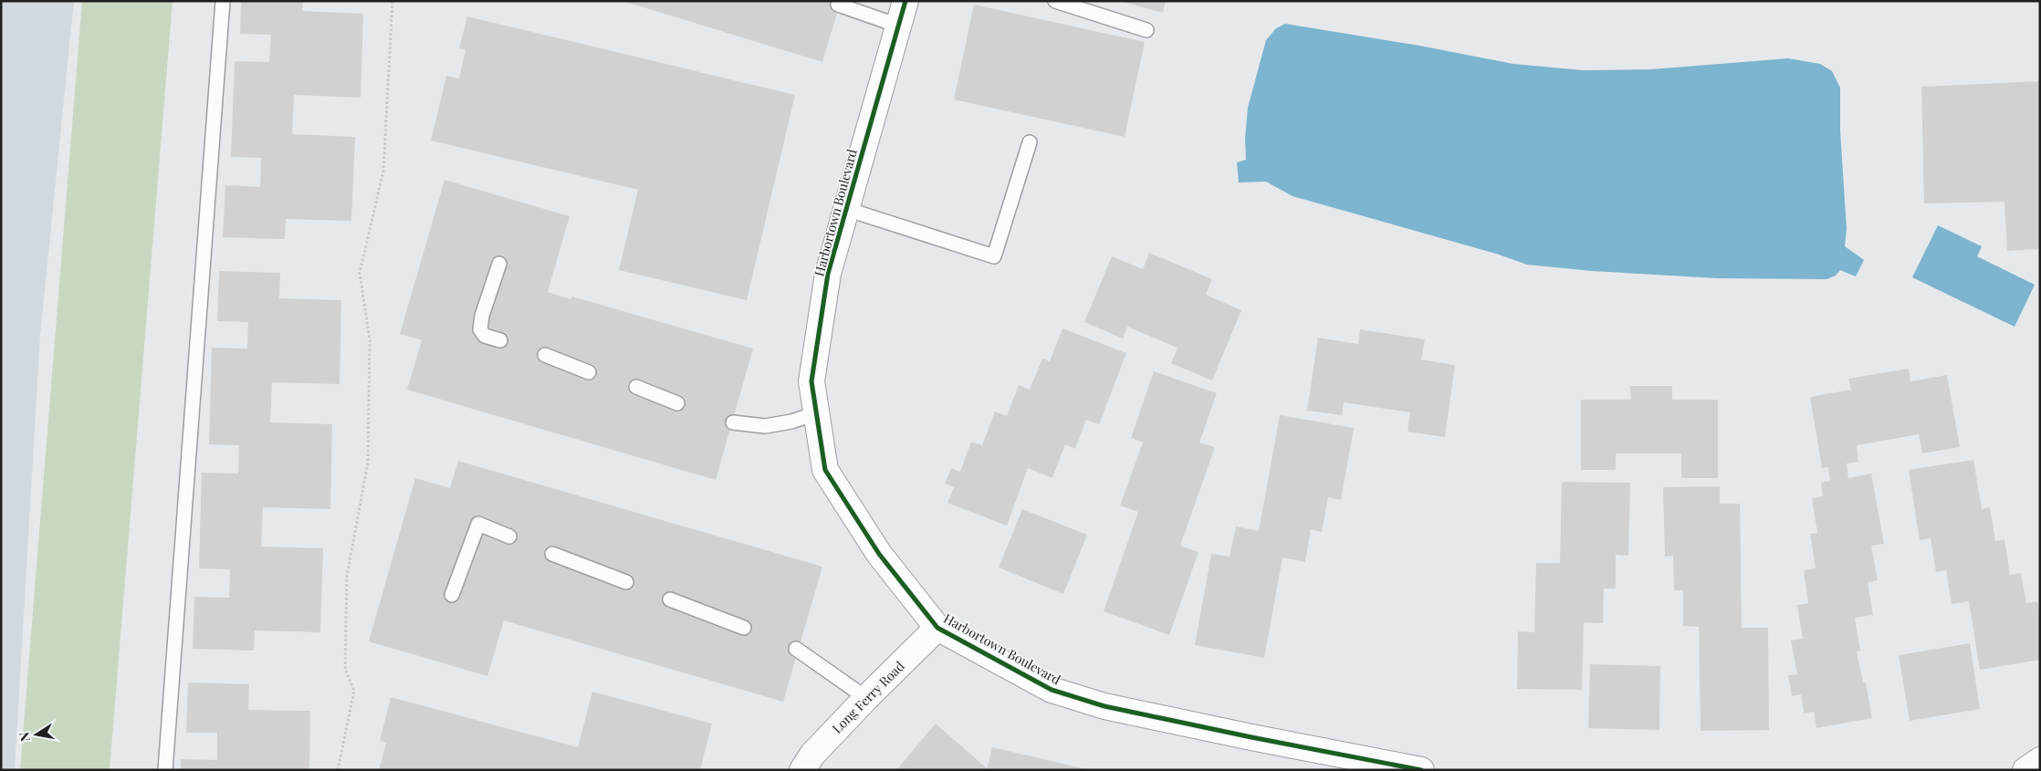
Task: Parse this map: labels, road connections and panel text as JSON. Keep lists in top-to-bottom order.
{
  "streets": {
    "street": ["Harbortown Boulevard", "Long Ferry Road"]
  },
  "crossings": [
    ["Harbortown Boulevard", "Long Ferry Road"]
  ],
  "north": "left"
}
